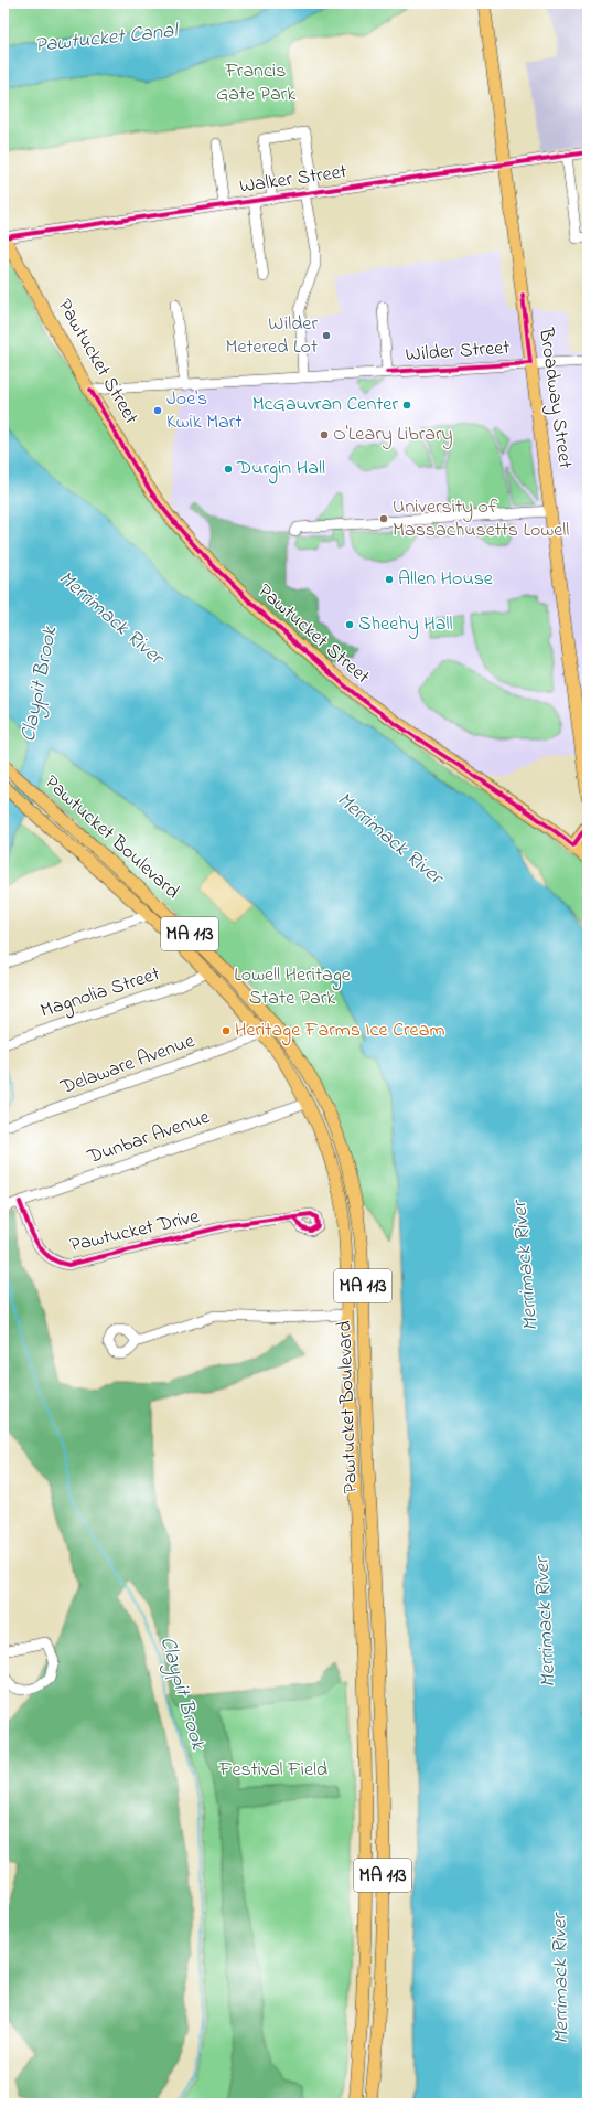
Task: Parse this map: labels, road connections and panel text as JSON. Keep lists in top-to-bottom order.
{
  "streets": {
    "main road": [
      "Pawtucket Street",
      "Broadway Street",
      "Pawtucket Boulevard",
      "MA 113"
    ],
    "street": [
      "Walker Street",
      "Wilder Street",
      "Magnolia Street",
      "Delaware Avenue",
      "Dunbar Avenue",
      "Pawtucket Drive"
    ]
  },
  "crossings": [
    ["Walker Street", "Pawtucket Street"],
    ["Walker Street", "Broadway Street"],
    ["Wilder Street", "Pawtucket Street"],
    ["Wilder Street", "Broadway Street"],
    ["Pawtucket Boulevard", "Magnolia Street"],
    ["Pawtucket Boulevard", "Delaware Avenue"],
    ["Pawtucket Boulevard", "Dunbar Avenue"],
    ["Dunbar Avenue", "Pawtucket Drive"]
  ],
  "water": ["Pawtucket Canal", "Merrimack River", "Claypit Brook"],
  "parks": ["Francis Gate Park", "Lowell Heritage State Park", "Festival Field"],
  "places": [
    "Wilder Metered Lot",
    "McGauvran Center",
    "Joe's Kwik Mart",
    "O'Leary Library",
    "Durgin Hall",
    "University of Massachusetts Lowell",
    "Allen House",
    "Sheehy Hall",
    "Heritage Farms Ice Cream"
  ]
}
